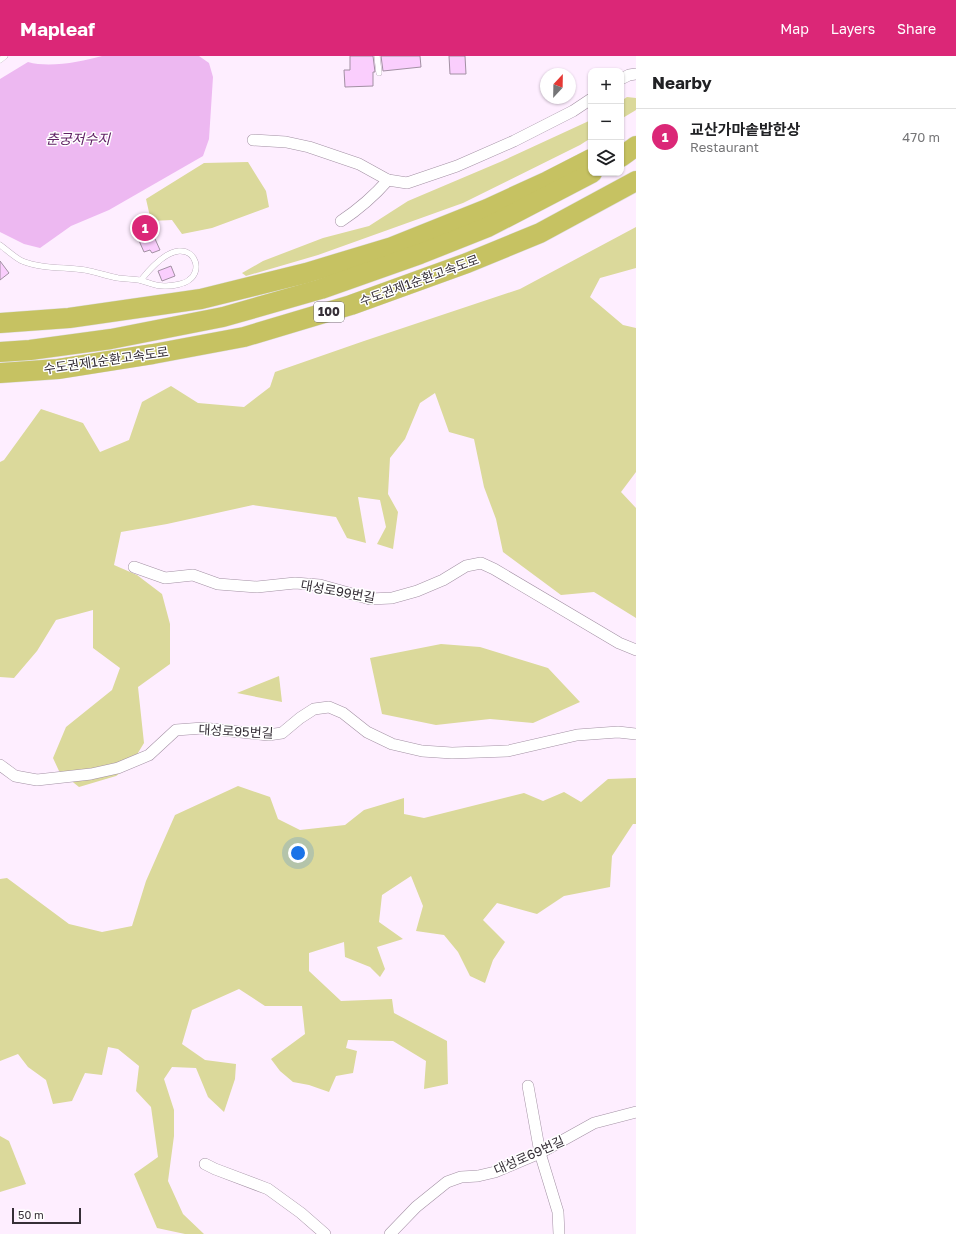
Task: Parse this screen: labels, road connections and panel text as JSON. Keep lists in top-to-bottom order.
{
  "streets": {
    "highway": ["수도권제1순환고속도로", "100"],
    "street": ["대성로99번길", "대성로95번길", "대성로69번길"]
  },
  "water": ["춘궁저수지"],
  "scale_bar": "50 m",
  "north": "top",
  "page": {
    "header": "Mapleaf",
    "nav": ["Map", "Layers", "Share"],
    "heading": "Nearby",
    "map_buttons": ["+", "−"],
    "list": [
      {
        "mark": "1",
        "name": "교산가마솥밥한상",
        "note": "Restaurant",
        "value": "470 m"
      }
    ],
    "pins": "1",
    "scale": "50 m"
  }
}
